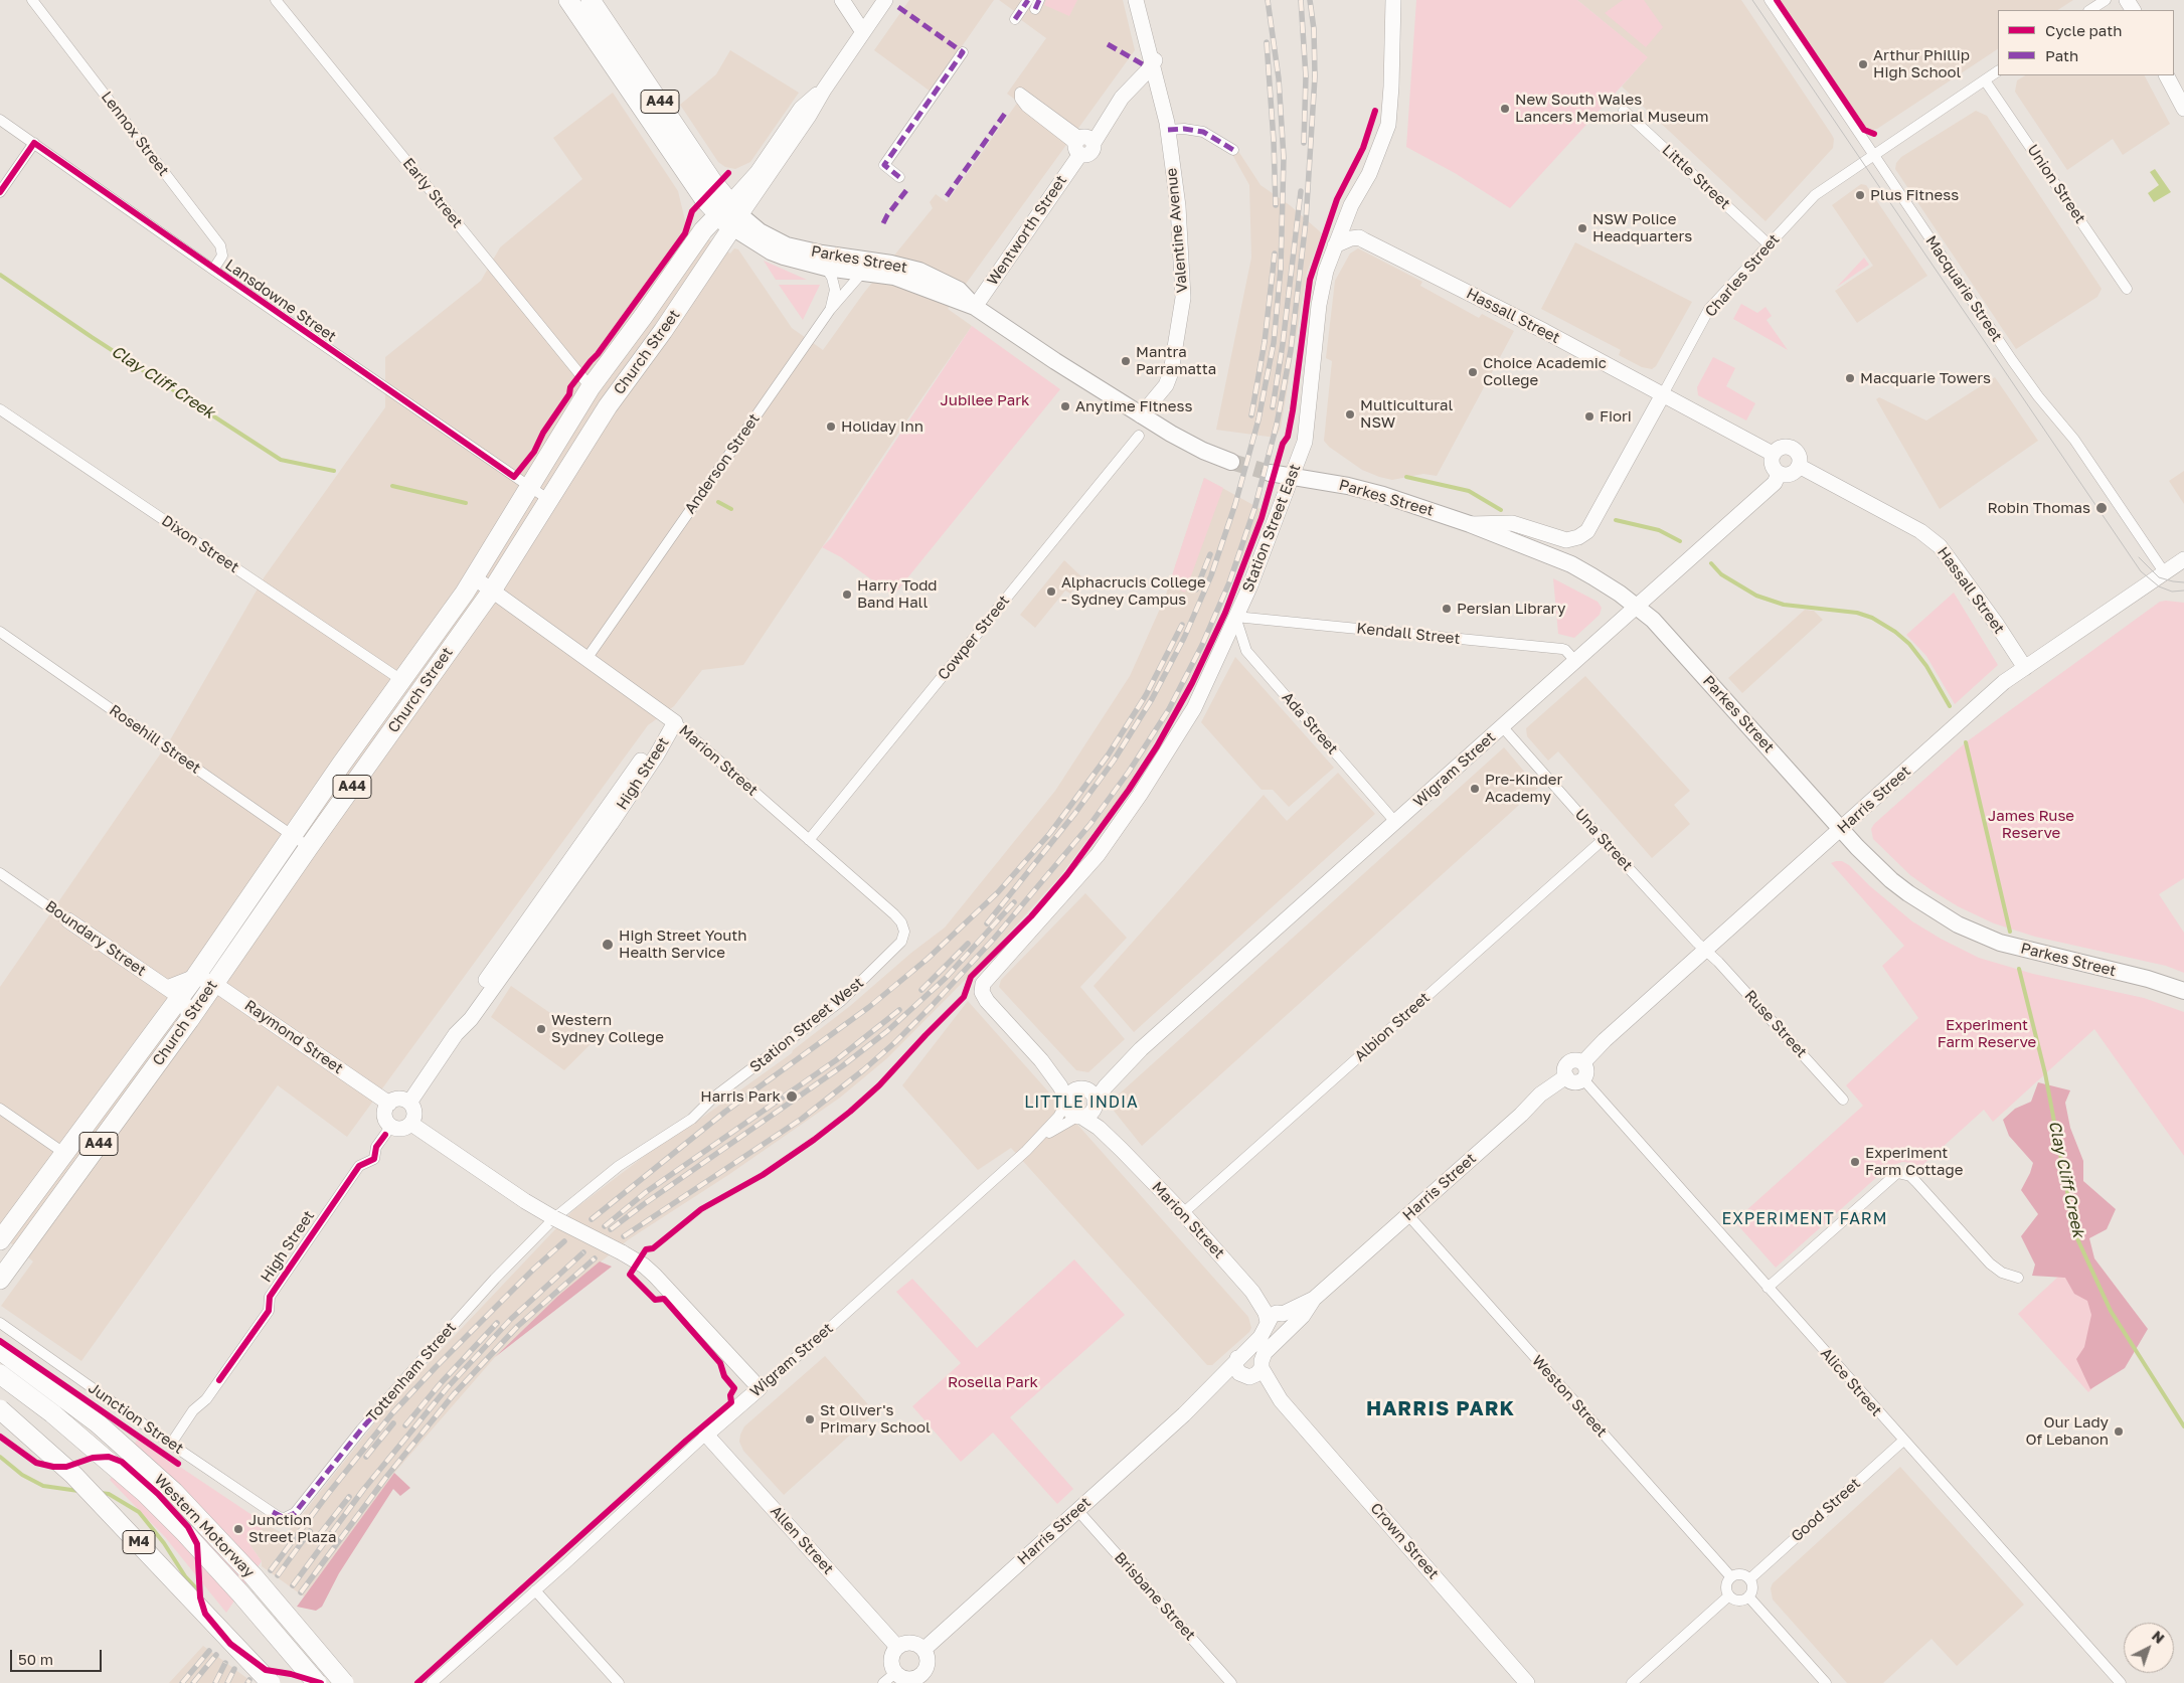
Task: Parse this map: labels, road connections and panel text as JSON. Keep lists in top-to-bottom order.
{
  "streets": {
    "highway": [
      "A44",
      "Church Street",
      "Western Motorway",
      "M4"
    ],
    "main road": ["Parkes Street"],
    "street": [
      "Lennox Street",
      "Little Street",
      "Union Street",
      "Early Street",
      "Wentworth Street",
      "Valentine Avenue",
      "Charles Street",
      "Macquarie Street",
      "Lansdowne Street",
      "Hassall Street",
      "Anderson Street",
      "Station Street East",
      "Dixon Street",
      "Kendall Street",
      "Cowper Street",
      "Ada Street",
      "Rosehill Street",
      "Marion Street",
      "Wigram Street",
      "High Street",
      "Harris Street",
      "Una Street",
      "Boundary Street",
      "Ruse Street",
      "Station Street West",
      "Albion Street",
      "Raymond Street",
      "Tottenham Street",
      "Alice Street",
      "Weston Street",
      "Junction Street",
      "Good Street",
      "Allen Street",
      "Crown Street",
      "Brisbane Street"
    ]
  },
  "crossings": [
    ["A44", "Parkes Street"],
    ["A44", "Church Street"],
    ["Lennox Street", "Lansdowne Street"],
    ["Little Street", "Charles Street"],
    ["Union Street", "Charles Street"],
    ["Early Street", "Church Street"],
    ["Wentworth Street", "Valentine Avenue"],
    ["Wentworth Street", "Parkes Street"],
    ["Valentine Avenue", "Parkes Street"],
    ["Parkes Street", "Charles Street"],
    ["Parkes Street", "Church Street"],
    ["Parkes Street", "Anderson Street"],
    ["Parkes Street", "Station Street East"],
    ["Parkes Street", "Wigram Street"],
    ["Parkes Street", "Harris Street"],
    ["Charles Street", "Macquarie Street"],
    ["Charles Street", "Hassall Street"],
    ["Macquarie Street", "Harris Street"],
    ["Lansdowne Street", "Church Street"],
    ["Hassall Street", "Station Street East"],
    ["Hassall Street", "Wigram Street"],
    ["Hassall Street", "Harris Street"],
    ["Church Street", "Dixon Street"],
    ["Church Street", "Rosehill Street"],
    ["Church Street", "Marion Street"],
    ["Church Street", "Boundary Street"],
    ["Church Street", "Raymond Street"],
    ["Anderson Street", "Marion Street"],
    ["Station Street East", "Kendall Street"],
    ["Station Street East", "Ada Street"],
    ["Station Street East", "Wigram Street"],
    ["Kendall Street", "Ada Street"],
    ["Kendall Street", "Wigram Street"],
    ["Cowper Street", "Marion Street"],
    ["Ada Street", "Wigram Street"],
    ["Marion Street", "Wigram Street"],
    ["Marion Street", "High Street"],
    ["Marion Street", "Harris Street"],
    ["Marion Street", "Station Street West"],
    ["Marion Street", "Albion Street"],
    ["Wigram Street", "Una Street"],
    ["Wigram Street", "Allen Street"],
    ["High Street", "Raymond Street"],
    ["High Street", "Junction Street"],
    ["Harris Street", "Una Street"],
    ["Harris Street", "Ruse Street"],
    ["Harris Street", "Alice Street"],
    ["Harris Street", "Weston Street"],
    ["Harris Street", "Allen Street"],
    ["Harris Street", "Crown Street"],
    ["Harris Street", "Brisbane Street"],
    ["Una Street", "Ruse Street"],
    ["Una Street", "Albion Street"],
    ["Station Street West", "Tottenham Street"],
    ["Tottenham Street", "Junction Street"],
    ["Alice Street", "Good Street"],
    ["Weston Street", "Good Street"]
  ],
  "districts": ["LITTLE INDIA", "EXPERIMENT FARM", "HARRIS PARK"],
  "water": ["Clay Cliff Creek"],
  "parks": [
    "Jubilee Park",
    "James Ruse Reserve",
    "Experiment Farm Reserve",
    "Rosella Park"
  ],
  "places": [
    "Arthur Phillip High School",
    "New South Wales Lancers Memorial Museum",
    "Plus Fitness",
    "NSW Police Headquarters",
    "Mantra Parramatta",
    "Choice Academic College",
    "Macquarie Towers",
    "Anytime Fitness",
    "Multicultural NSW",
    "Fiori",
    "Holiday Inn",
    "Robin Thomas",
    "Alphacrucis College - Sydney Campus",
    "Harry Todd Band Hall",
    "Persian Library",
    "Pre-Kinder Academy",
    "High Street Youth Health Service",
    "Western Sydney College",
    "Harris Park",
    "Experiment Farm Cottage",
    "St Oliver's Primary School",
    "Our Lady Of Lebanon",
    "Junction Street Plaza"
  ],
  "legend": ["Cycle path", "Path"],
  "scale_bar": "50 m",
  "north": "top right"
}
